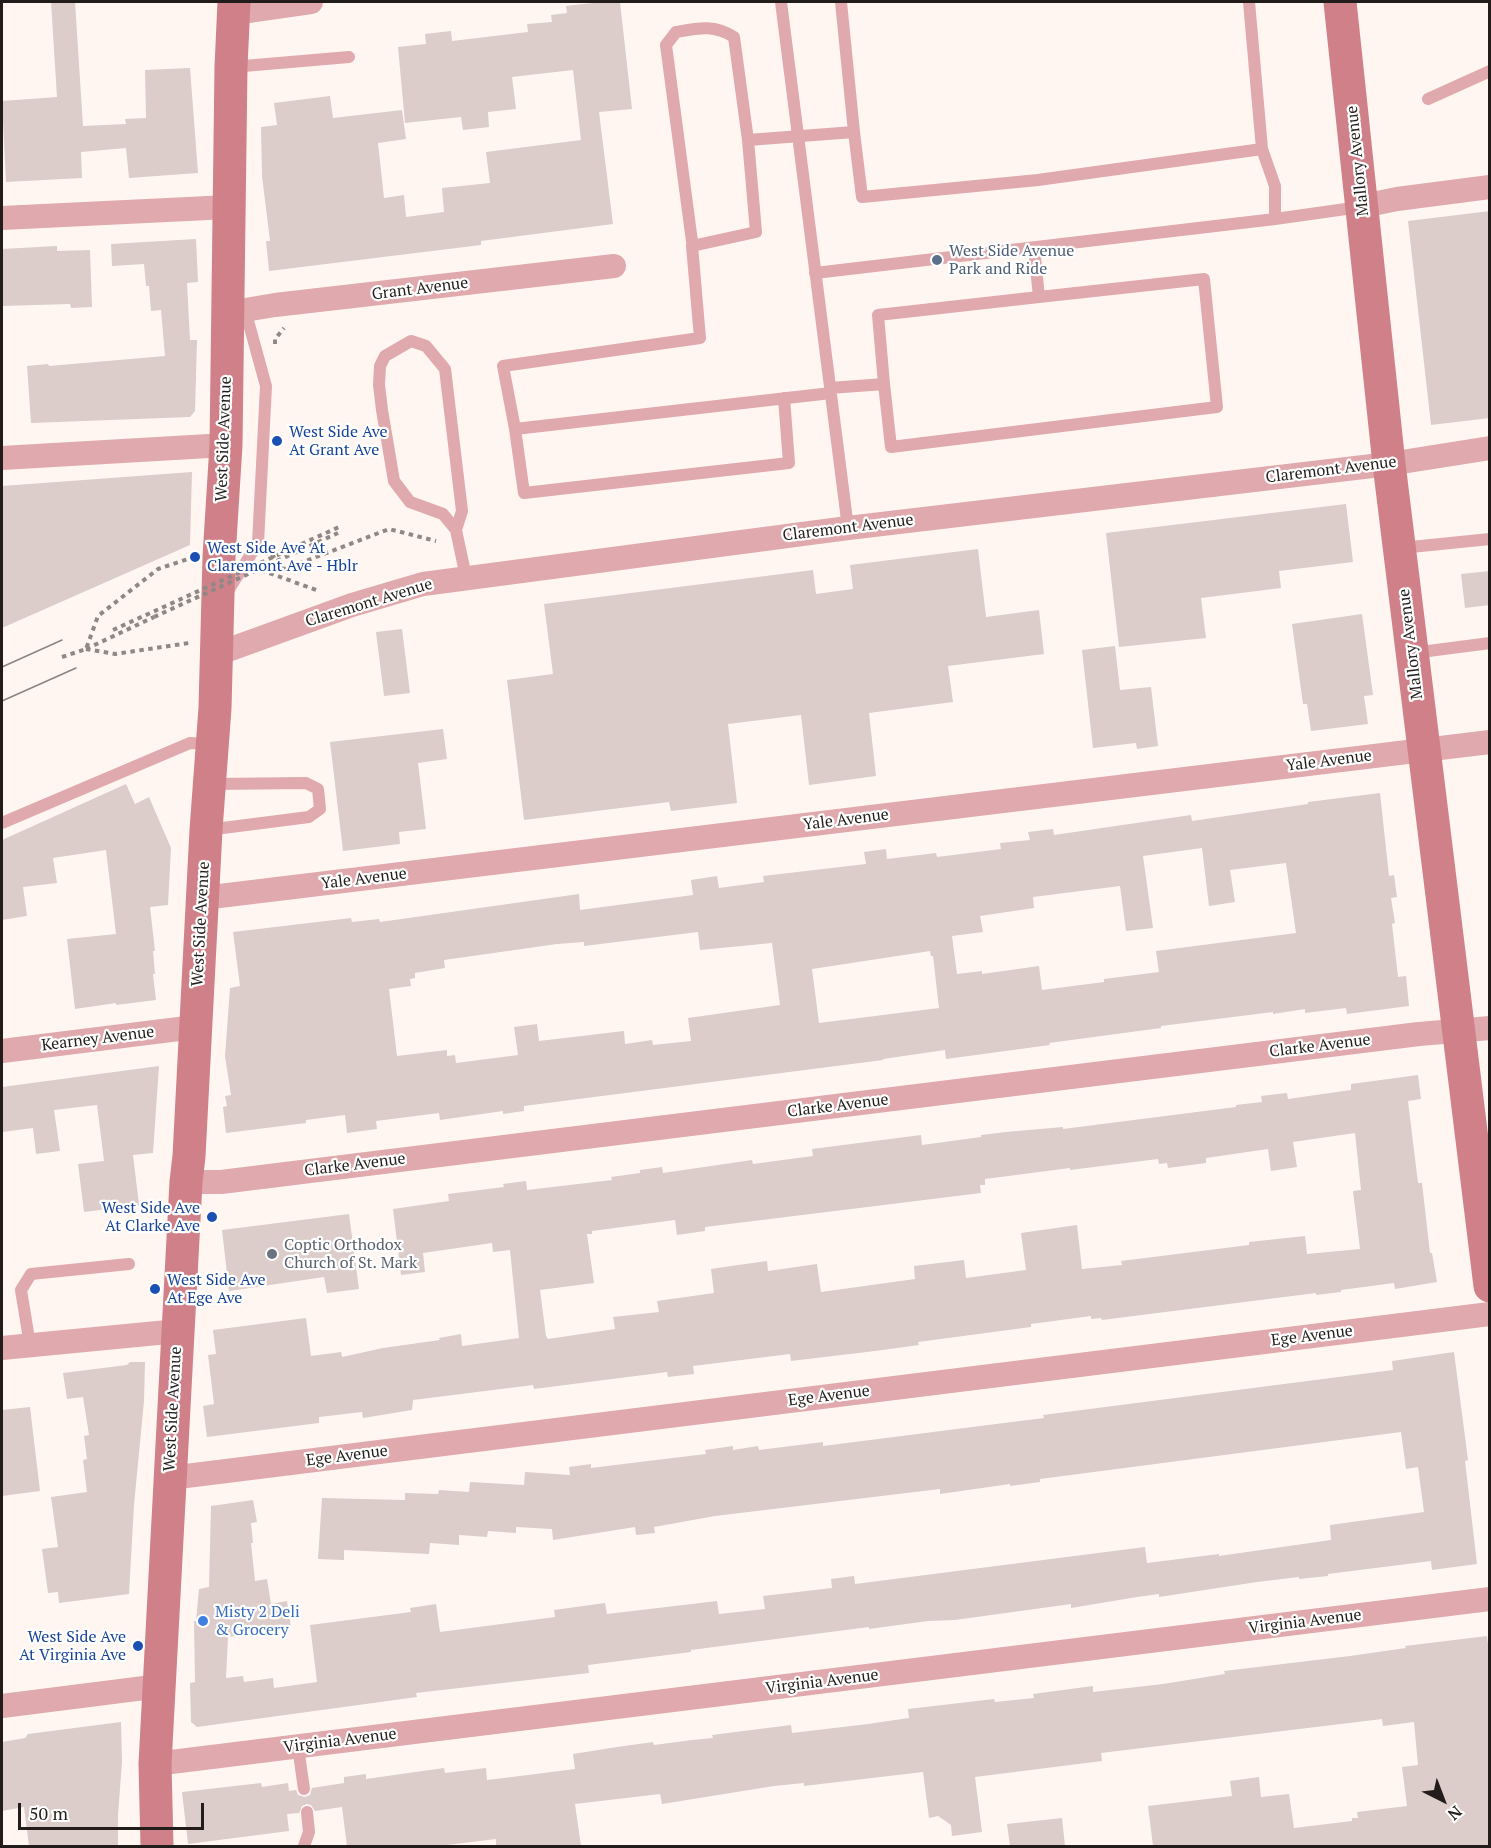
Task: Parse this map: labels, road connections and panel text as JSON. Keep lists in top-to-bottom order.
{
  "streets": {
    "main road": ["Mallory Avenue", "West Side Avenue"],
    "street": [
      "Grant Avenue",
      "Claremont Avenue",
      "Yale Avenue",
      "Kearney Avenue",
      "Clarke Avenue",
      "Ege Avenue",
      "Virginia Avenue"
    ]
  },
  "crossings": [
    ["Mallory Avenue", "Claremont Avenue"],
    ["Mallory Avenue", "Yale Avenue"],
    ["Mallory Avenue", "Clarke Avenue"],
    ["Grant Avenue", "West Side Avenue"],
    ["West Side Avenue", "Claremont Avenue"],
    ["West Side Avenue", "Yale Avenue"],
    ["West Side Avenue", "Kearney Avenue"],
    ["West Side Avenue", "Clarke Avenue"],
    ["West Side Avenue", "Ege Avenue"],
    ["West Side Avenue", "Virginia Avenue"]
  ],
  "places": [
    "West Side Avenue Park and Ride",
    "West Side Ave At Grant Ave",
    "West Side Ave At Claremont Ave - Hblr",
    "West Side Ave At Clarke Ave",
    "Coptic Orthodox Church of St. Mark",
    "West Side Ave At Ege Ave",
    "Misty 2 Deli & Grocery",
    "West Side Ave At Virginia Ave"
  ],
  "scale_bar": "50 m",
  "north": "bottom right"
}
